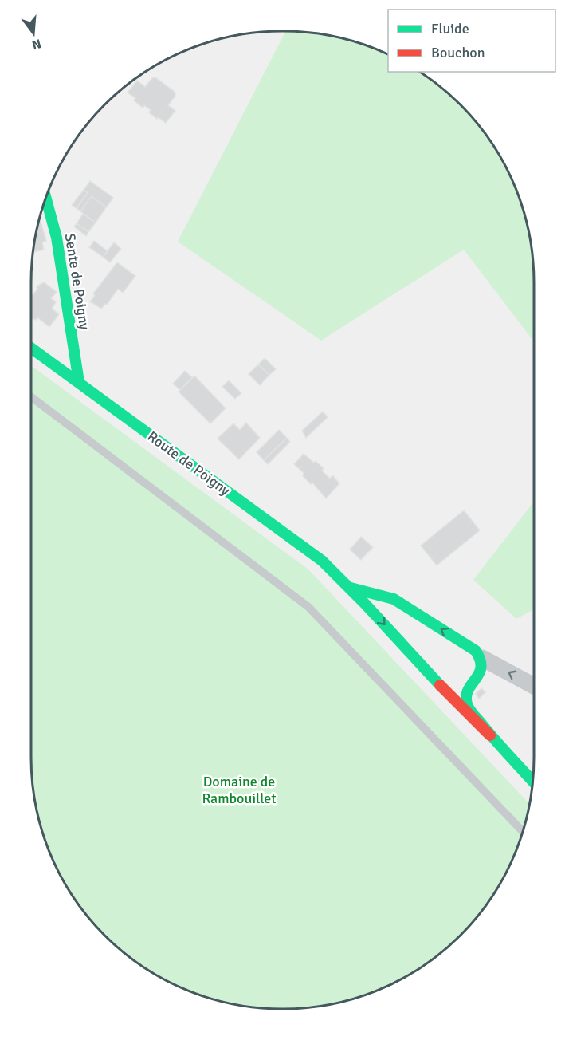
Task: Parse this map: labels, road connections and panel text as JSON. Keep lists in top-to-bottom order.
{
  "streets": {
    "street": ["Sente de Poigny", "Route de Poigny"]
  },
  "crossings": [
    ["Sente de Poigny", "Route de Poigny"]
  ],
  "parks": ["Domaine de Rambouillet"],
  "legend": ["Fluide", "Bouchon"],
  "north": "bottom"
}
